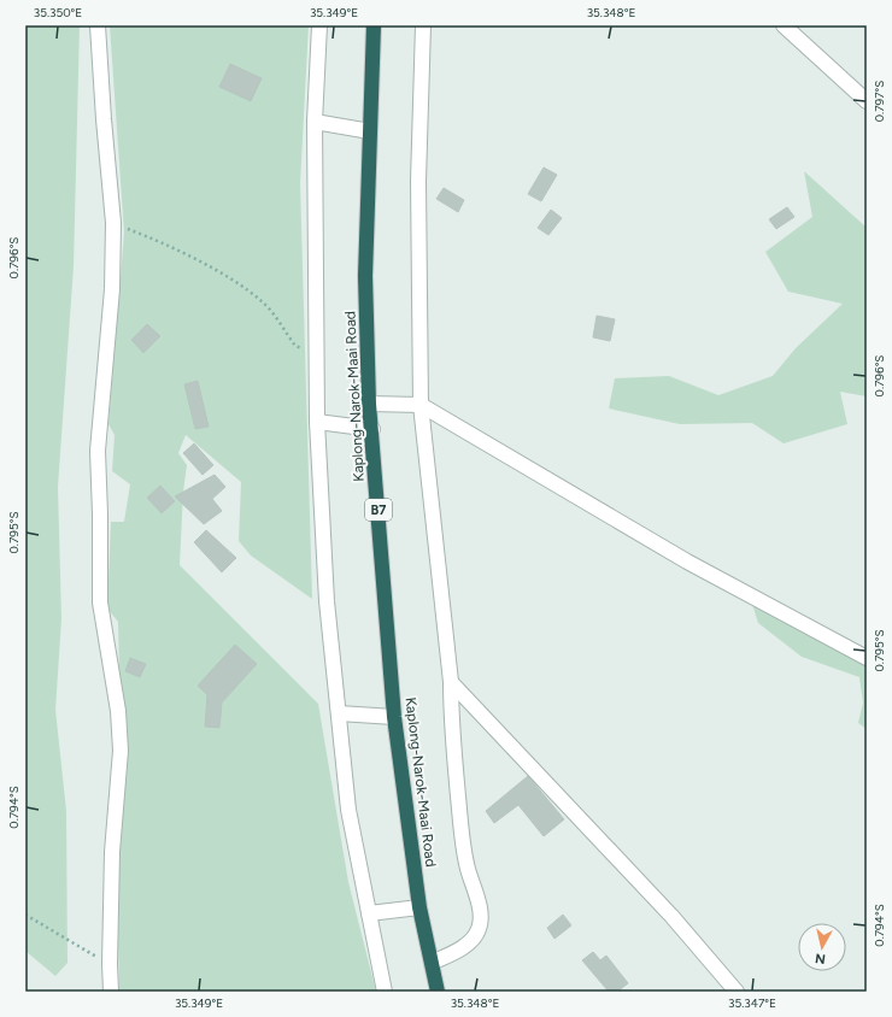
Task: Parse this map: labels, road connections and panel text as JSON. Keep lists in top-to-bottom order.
{
  "streets": {
    "highway": ["Kaplong-Narok-Maai Road", "B7"]
  },
  "north": "bottom",
  "coordinates": [
    "35.350°E",
    "35.349°E",
    "35.348°E",
    "0.797°S",
    "0.796°S",
    "0.795°S",
    "0.794°S",
    "35.347°E"
  ]
}
